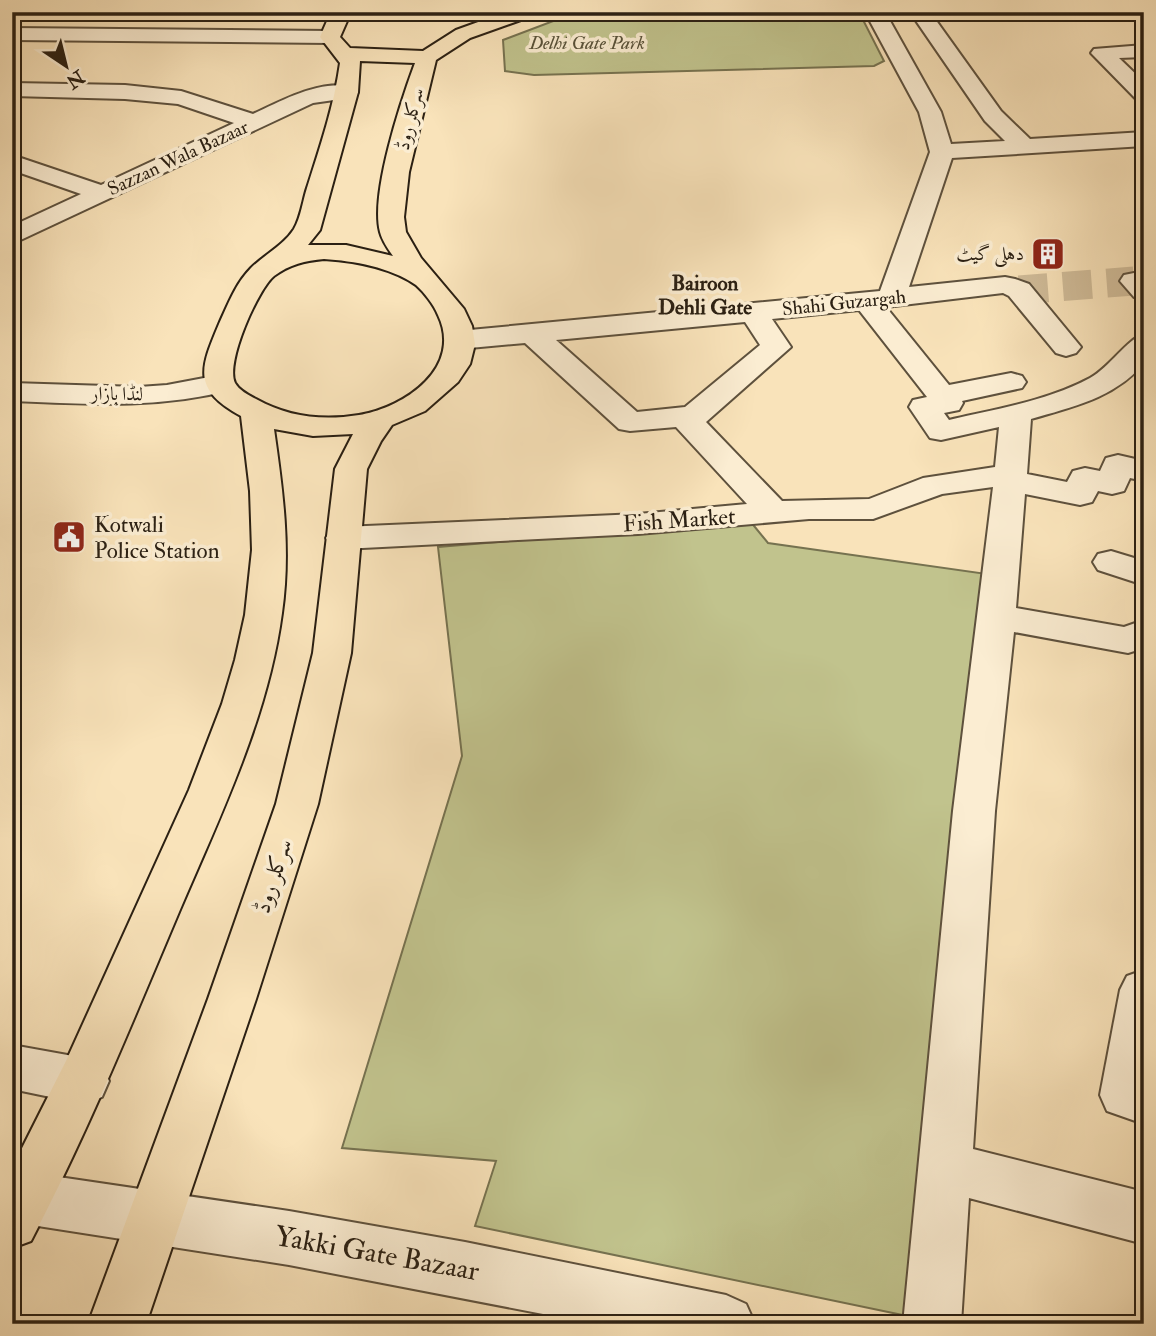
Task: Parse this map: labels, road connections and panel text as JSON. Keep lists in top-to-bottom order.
{
  "streets": {
    "main road": ["سرکلر روڈ"],
    "street": [
      "Sazzan Wala Bazaar",
      "Shahi Guzargah",
      "لنڈا بازار",
      "Fish Market",
      "Yakki Gate Bazaar"
    ]
  },
  "crossings": [
    ["سرکلر روڈ", "Shahi Guzargah"],
    ["سرکلر روڈ", "لنڈا بازار"],
    ["سرکلر روڈ", "Fish Market"],
    ["سرکلر روڈ", "Yakki Gate Bazaar"],
    ["Shahi Guzargah", "لنڈا بازار"]
  ],
  "districts": ["Bairoon Dehli Gate"],
  "parks": ["Delhi Gate Park"],
  "places": {
    "building": ["دہلی گیٹ"],
    "public building": ["Kotwali Police Station"]
  },
  "north": "bottom right"
}
